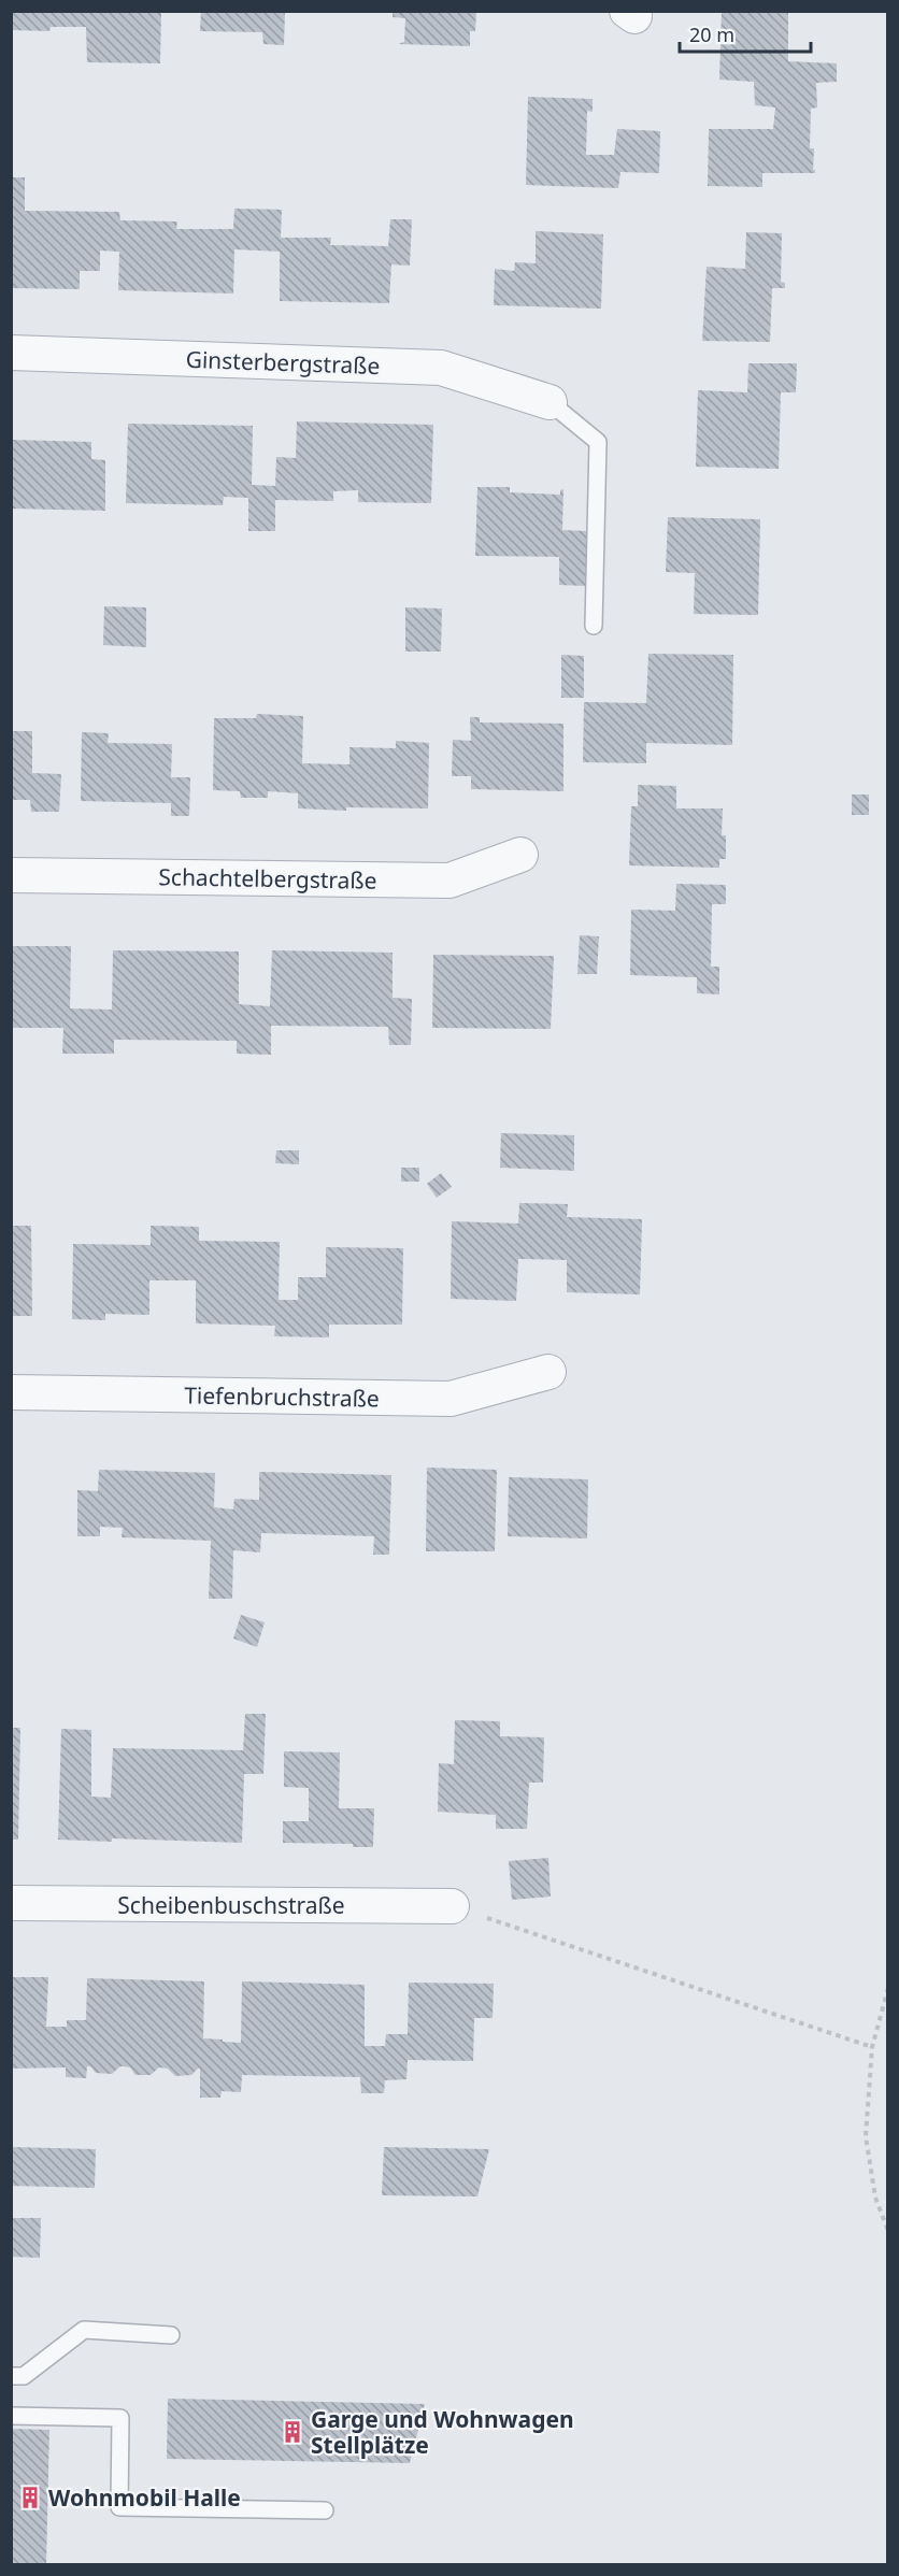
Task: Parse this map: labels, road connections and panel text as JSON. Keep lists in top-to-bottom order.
{
  "streets": {
    "street": [
      "Ginsterbergstraße",
      "Schachtelbergstraße",
      "Tiefenbruchstraße",
      "Scheibenbuschstraße"
    ]
  },
  "places": {
    "building": ["Garge und Wohnwagen Stellplätze", "Wohnmobil Halle"]
  },
  "scale_bar": "20 m"
}
